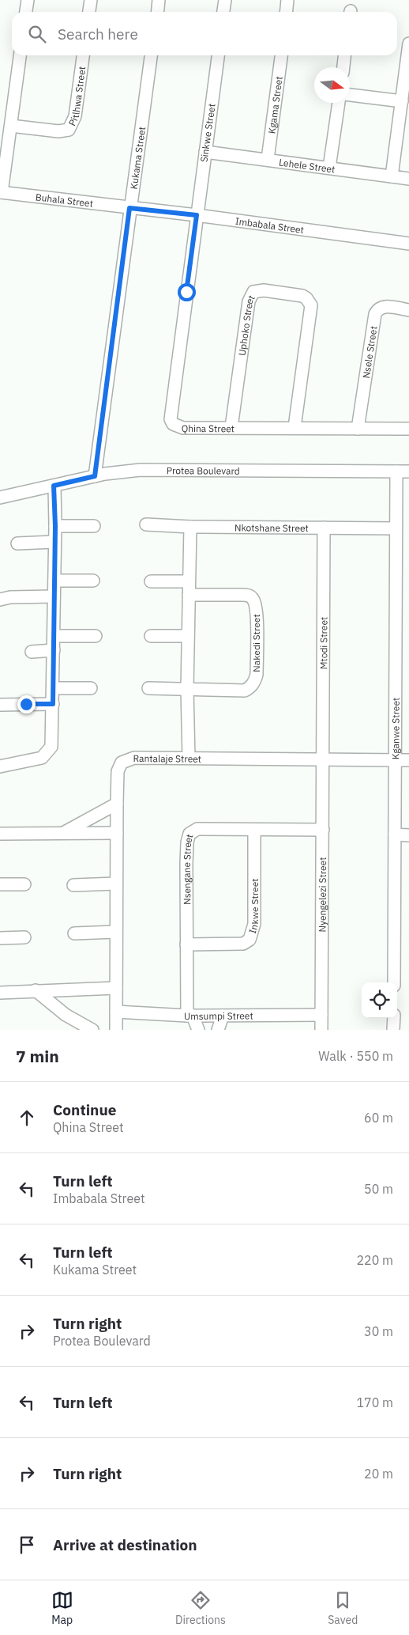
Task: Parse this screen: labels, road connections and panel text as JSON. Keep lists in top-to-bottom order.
{
  "streets": {
    "street": [
      "Pitlhwa Street",
      "Kgama Street",
      "Sinkwe Street",
      "Kukama Street",
      "Lehele Street",
      "Buhala Street",
      "Imbabala Street",
      "Uphoko Street",
      "Nsele Street",
      "Qhina Street",
      "Protea Boulevard",
      "Nkotshane Street",
      "Nakedi Street",
      "Mtodi Street",
      "Kganwe Street",
      "Rantalaje Street",
      "Nsengane Street",
      "Nyengelezi Street",
      "Inkwe Street",
      "Umsumpi Street"
    ]
  },
  "crossings": [
    ["Kgama Street", "Lehele Street"],
    ["Sinkwe Street", "Lehele Street"],
    ["Sinkwe Street", "Imbabala Street"],
    ["Sinkwe Street", "Qhina Street"],
    ["Kukama Street", "Buhala Street"],
    ["Kukama Street", "Imbabala Street"],
    ["Kukama Street", "Protea Boulevard"],
    ["Buhala Street", "Imbabala Street"],
    ["Imbabala Street", "Qhina Street"],
    ["Uphoko Street", "Qhina Street"],
    ["Nsele Street", "Qhina Street"],
    ["Protea Boulevard", "Kganwe Street"],
    ["Nkotshane Street", "Mtodi Street"],
    ["Nkotshane Street", "Kganwe Street"],
    ["Mtodi Street", "Rantalaje Street"],
    ["Mtodi Street", "Nyengelezi Street"],
    ["Kganwe Street", "Rantalaje Street"],
    ["Rantalaje Street", "Nyengelezi Street"],
    ["Rantalaje Street", "Umsumpi Street"],
    ["Nsengane Street", "Nyengelezi Street"],
    ["Nsengane Street", "Inkwe Street"],
    ["Nsengane Street", "Umsumpi Street"],
    ["Nyengelezi Street", "Umsumpi Street"]
  ],
  "north": "right",
  "page": {
    "search": "Search here",
    "heading": ["7 min", "Walk · 550 m"],
    "list": [
      ["Continue", "Qhina Street", "60 m"],
      ["Turn left", "Imbabala Street", "50 m"],
      ["Turn left", "Kukama Street", "220 m"],
      ["Turn right", "Protea Boulevard", "30 m"],
      ["Turn left", "170 m"],
      ["Turn right", "20 m"],
      "Arrive at destination"
    ],
    "nav": ["Map", "Directions", "Saved"]
  }
}
